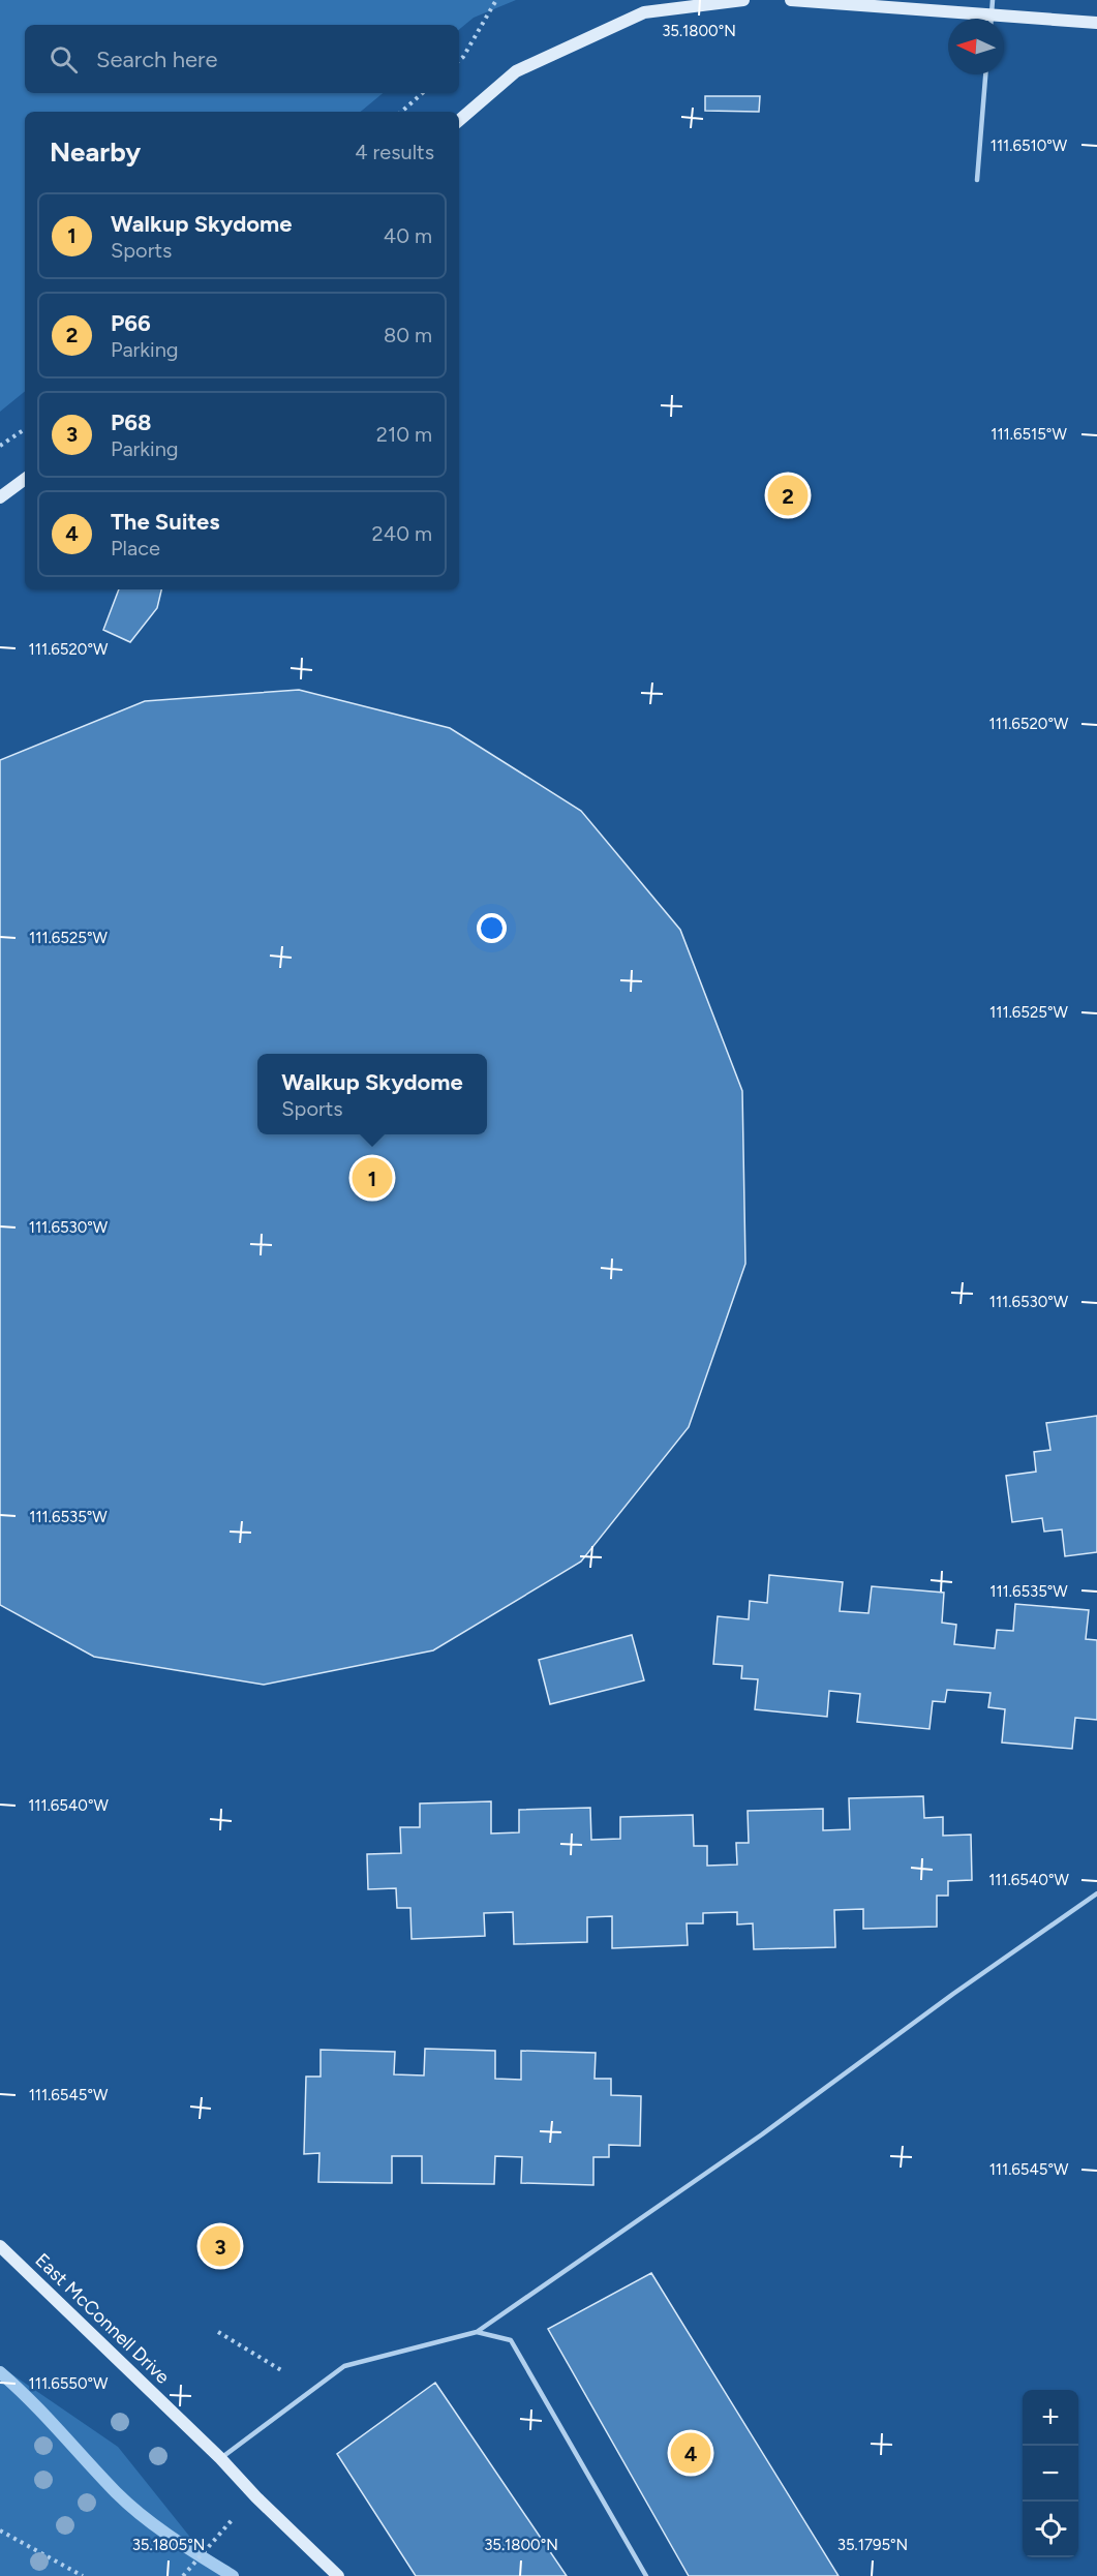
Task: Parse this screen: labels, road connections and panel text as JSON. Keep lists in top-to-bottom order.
{
  "streets": {
    "street": ["East McConnell Drive"]
  },
  "north": "left",
  "page": {
    "search": "Search here",
    "heading": ["Nearby", "4 results"],
    "list": [
      {
        "mark": "1",
        "name": "Walkup Skydome",
        "note": "Sports",
        "value": "40 m"
      },
      {
        "mark": "2",
        "name": "P66",
        "note": "Parking",
        "value": "80 m"
      },
      {
        "mark": "3",
        "name": "P68",
        "note": "Parking",
        "value": "210 m"
      },
      {
        "mark": "4",
        "name": "The Suites",
        "note": "Place",
        "value": "240 m"
      }
    ],
    "pins": [
      "2",
      "1",
      "3",
      "4"
    ],
    "popup": ["Walkup Skydome", "Sports"],
    "map_buttons": ["+", "−"]
  },
  "coordinates": [
    "35.1800°N",
    "111.6510°W",
    "111.6515°W",
    "111.6520°W",
    "111.6525°W",
    "111.6530°W",
    "111.6535°W",
    "111.6540°W",
    "111.6545°W",
    "111.6550°W",
    "35.1805°N",
    "35.1795°N"
  ]
}
